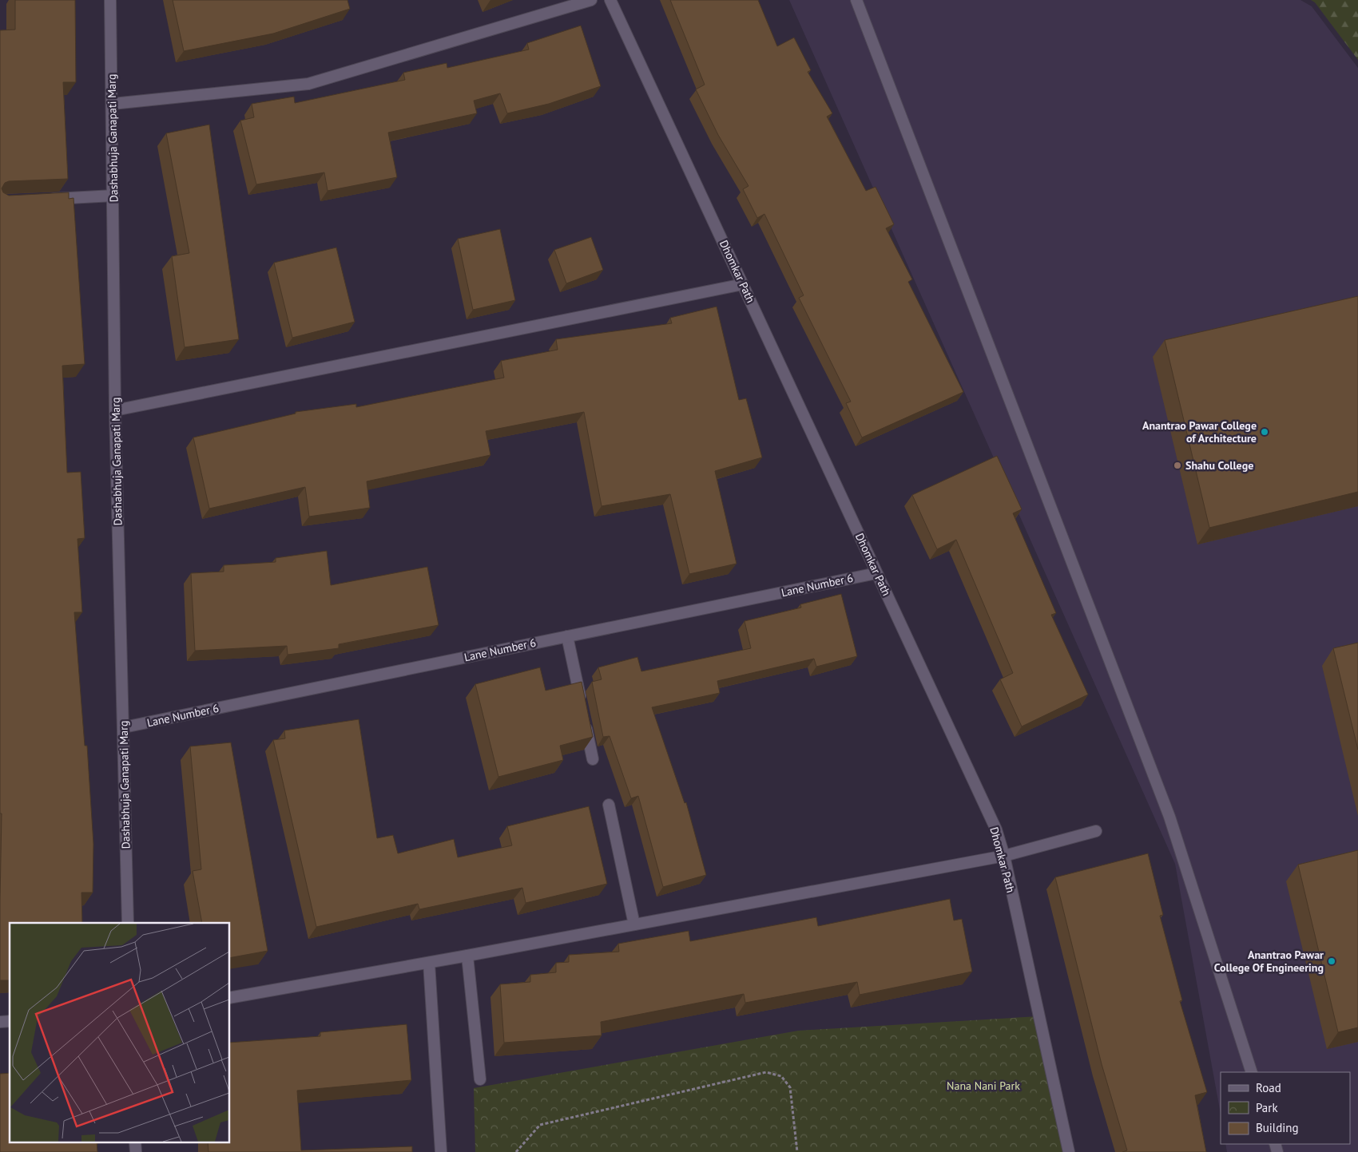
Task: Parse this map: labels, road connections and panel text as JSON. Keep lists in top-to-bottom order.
{
  "streets": {
    "street": ["Dashabhuja Ganapati Marg", "Dhomkar Path", "Lane Number 6"]
  },
  "crossings": [
    ["Dashabhuja Ganapati Marg", "Lane Number 6"],
    ["Dhomkar Path", "Lane Number 6"]
  ],
  "parks": ["Nana Nani Park"],
  "places": ["Anantrao Pawar College of Architecture", "Shahu College", "Anantrao Pawar College Of Engineering"],
  "legend": ["Road", "Park", "Building"]
}
